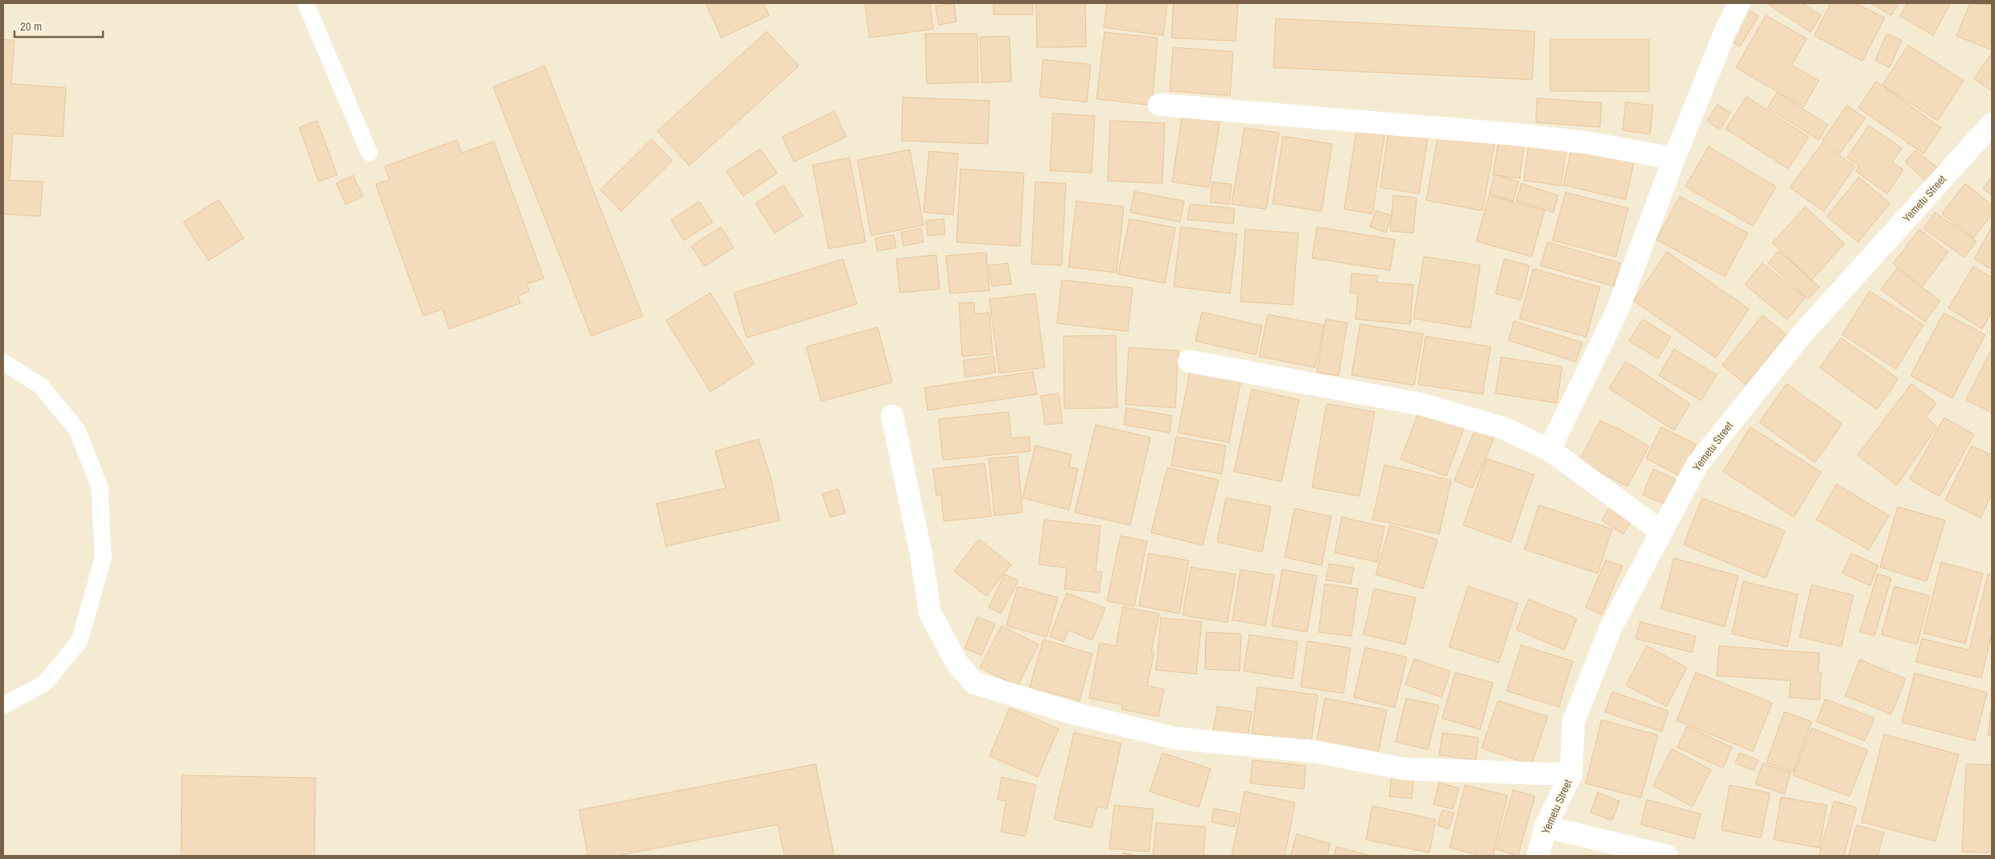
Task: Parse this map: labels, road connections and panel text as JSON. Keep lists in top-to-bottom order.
{
  "streets": {
    "street": ["Yemetu Street"]
  },
  "scale_bar": "20 m"
}
